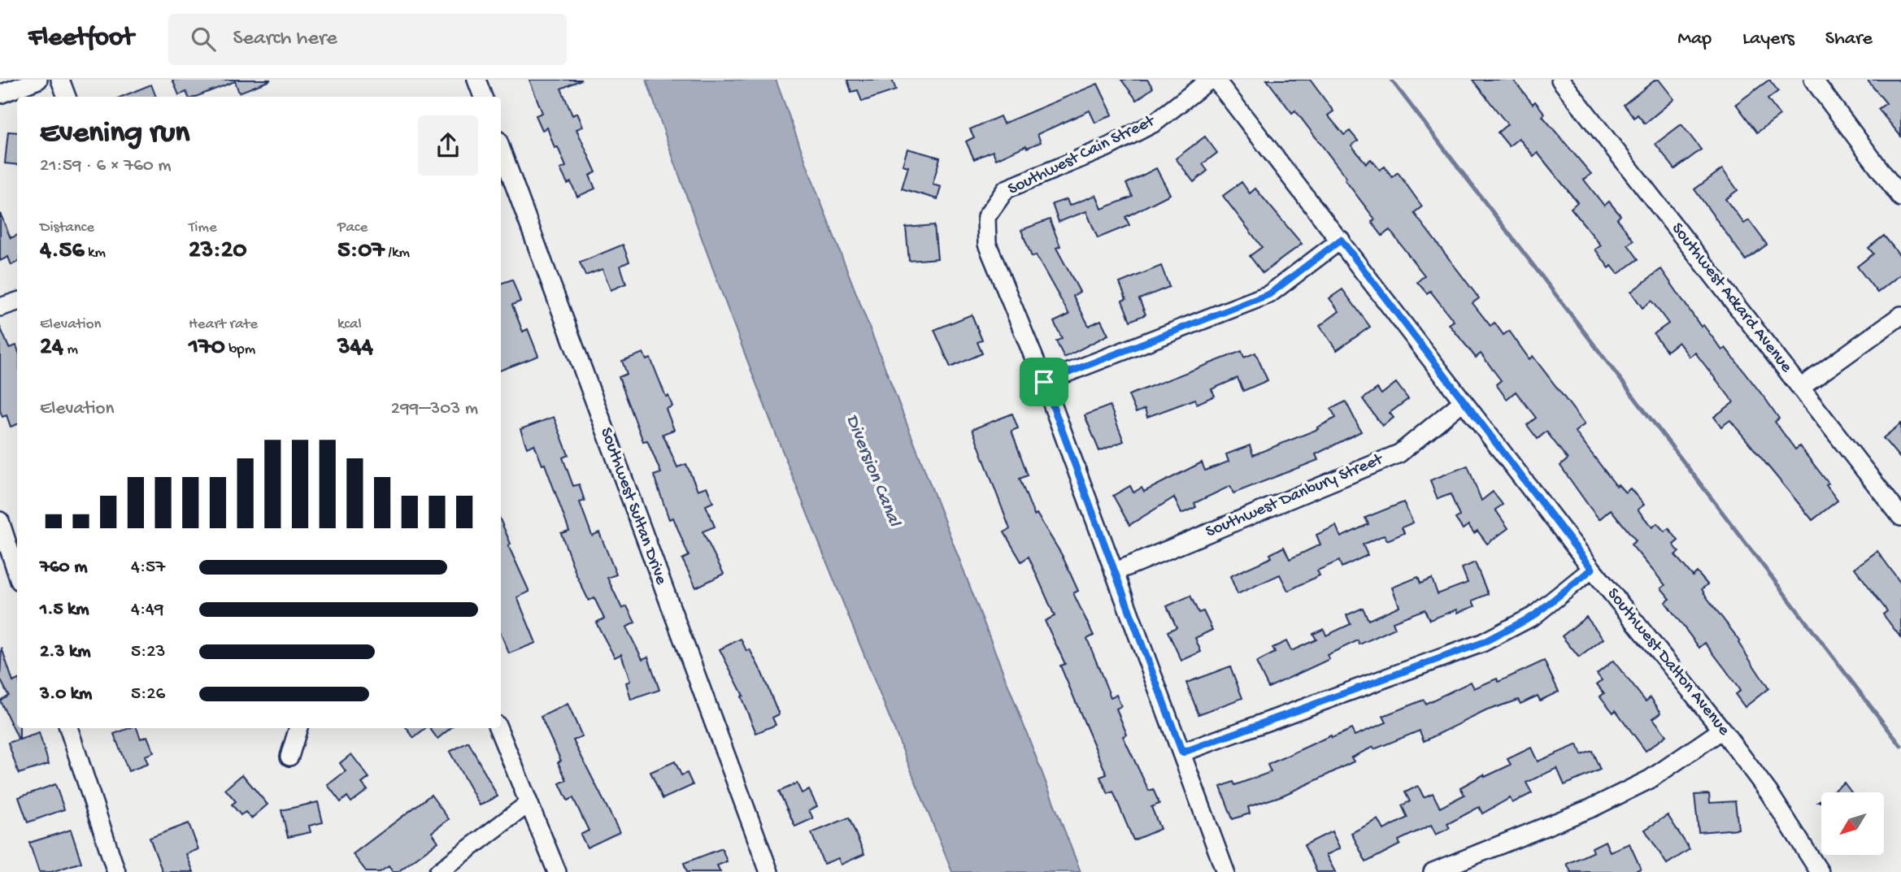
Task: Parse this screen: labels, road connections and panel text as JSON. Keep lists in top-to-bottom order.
{
  "streets": {
    "street": [
      "Southwest Cain Street",
      "Southwest Ackard Avenue",
      "Southwest Danbury Street",
      "Southwest Sultan Drive",
      "Southwest Dalton Avenue"
    ]
  },
  "crossings": [
    ["Southwest Danbury Street", "Southwest Dalton Avenue"]
  ],
  "water": ["Diversion Canal"],
  "north": "bottom left",
  "page": {
    "header": "Fleetfoot",
    "search": "Search here",
    "nav": ["Map", "Layers", "Share"],
    "heading": ["Evening run", "21:59 · 6 × 760 m"],
    "stats": [
      ["Distance", "4.56 km"],
      ["Time", "23:20"],
      ["Pace", "5:07 /km"],
      ["Elevation", "24 m"],
      ["Heart rate", "170 bpm"],
      ["kcal", "344"]
    ],
    "chart": ["Elevation", "299–303 m"],
    "list": [
      {
        "name": "760 m",
        "note": "4:57"
      },
      {
        "name": "1.5 km",
        "note": "4:49"
      },
      {
        "name": "2.3 km",
        "note": "5:23"
      },
      {
        "name": "3.0 km",
        "note": "5:26"
      }
    ]
  }
}
